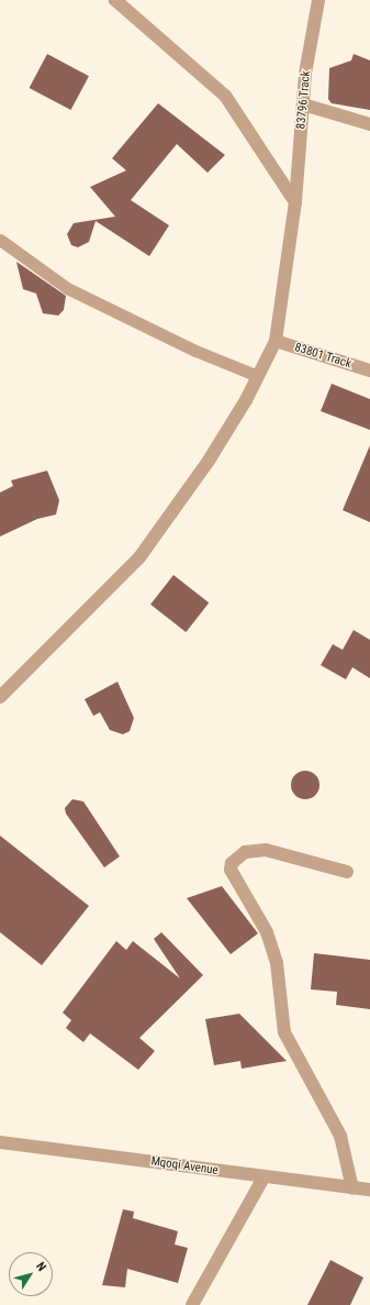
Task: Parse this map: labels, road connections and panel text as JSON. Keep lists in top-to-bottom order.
{
  "streets": {
    "street": ["83796 Track", "83801 Track", "Mqoqi Avenue"]
  },
  "crossings": [
    ["83796 Track", "83801 Track"]
  ],
  "north": "top right"
}
